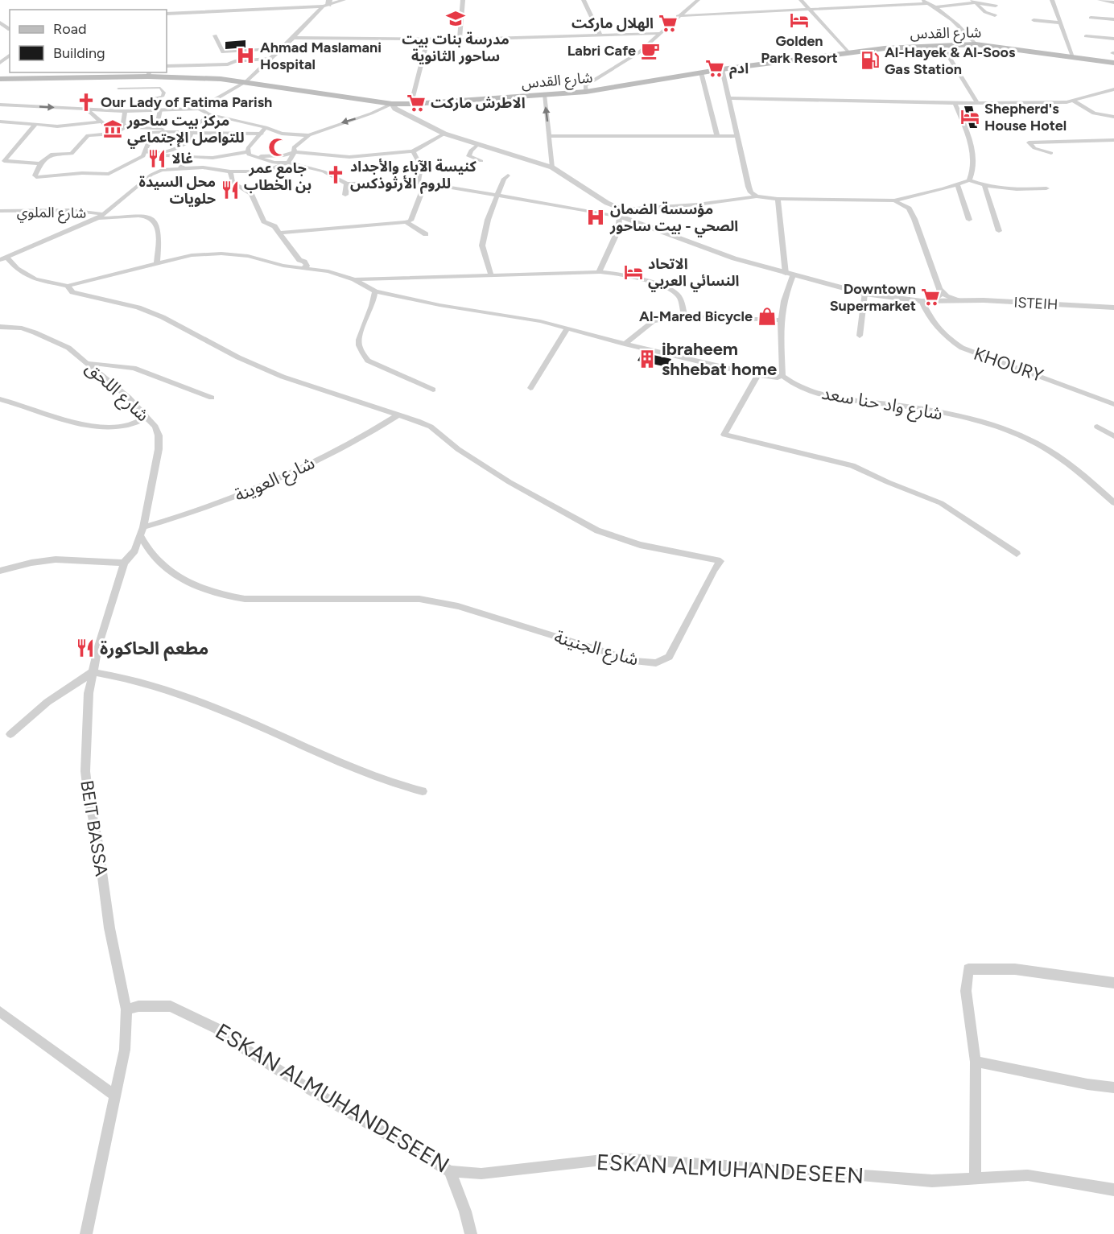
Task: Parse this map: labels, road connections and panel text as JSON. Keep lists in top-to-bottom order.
{
  "streets": {
    "main road": ["شارع القدس"],
    "street": [
      "شارع الملوي",
      "ISTEIH",
      "KHOURY",
      "شارع اللحق",
      "شارع واد حنا سعد",
      "شارع العوينة",
      "شارع الجنينة",
      "BEIT BASSA",
      "ESKAN ALMUHANDESEEN"
    ]
  },
  "crossings": [
    ["ISTEIH", "KHOURY"],
    ["شارع اللحق", "شارع العوينة"],
    ["شارع اللحق", "شارع الجنينة"],
    ["شارع اللحق", "BEIT BASSA"],
    ["شارع العوينة", "شارع الجنينة"],
    ["BEIT BASSA", "ESKAN ALMUHANDESEEN"]
  ],
  "places": {
    "school or university": ["مدرسة بنات بيت ساحور الثانوية"],
    "hotel": ["Golden Park Resort", "Shepherd's House Hotel", "الاتحاد النسائي العربي"],
    "supermarket": [
      "الهلال ماركت",
      "ادم",
      "الاطرش ماركت",
      "Downtown Supermarket"
    ],
    "cafe": ["Labri Cafe"],
    "hospital": ["Ahmad Maslamani Hospital", "مؤسسة الضمان الصحي - بيت ساحور"],
    "fuel station": ["Al-Hayek & Al-Soos Gas Station"],
    "church": ["Our Lady of Fatima Parish", "كنيسة الآباء والأجداد للروم الأرثوذكس"],
    "museum": ["مركز بيت ساحور للتواصل الإجتماعي"],
    "mosque": ["جامع عمر بن الخطاب"],
    "restaurant": ["غالا", "محل السيدة حلويات", "مطعم الحاكورة"],
    "shop": ["Al-Mared Bicycle"],
    "building": ["ibraheem shhebat home"]
  },
  "legend": ["Road", "Building"]
}
